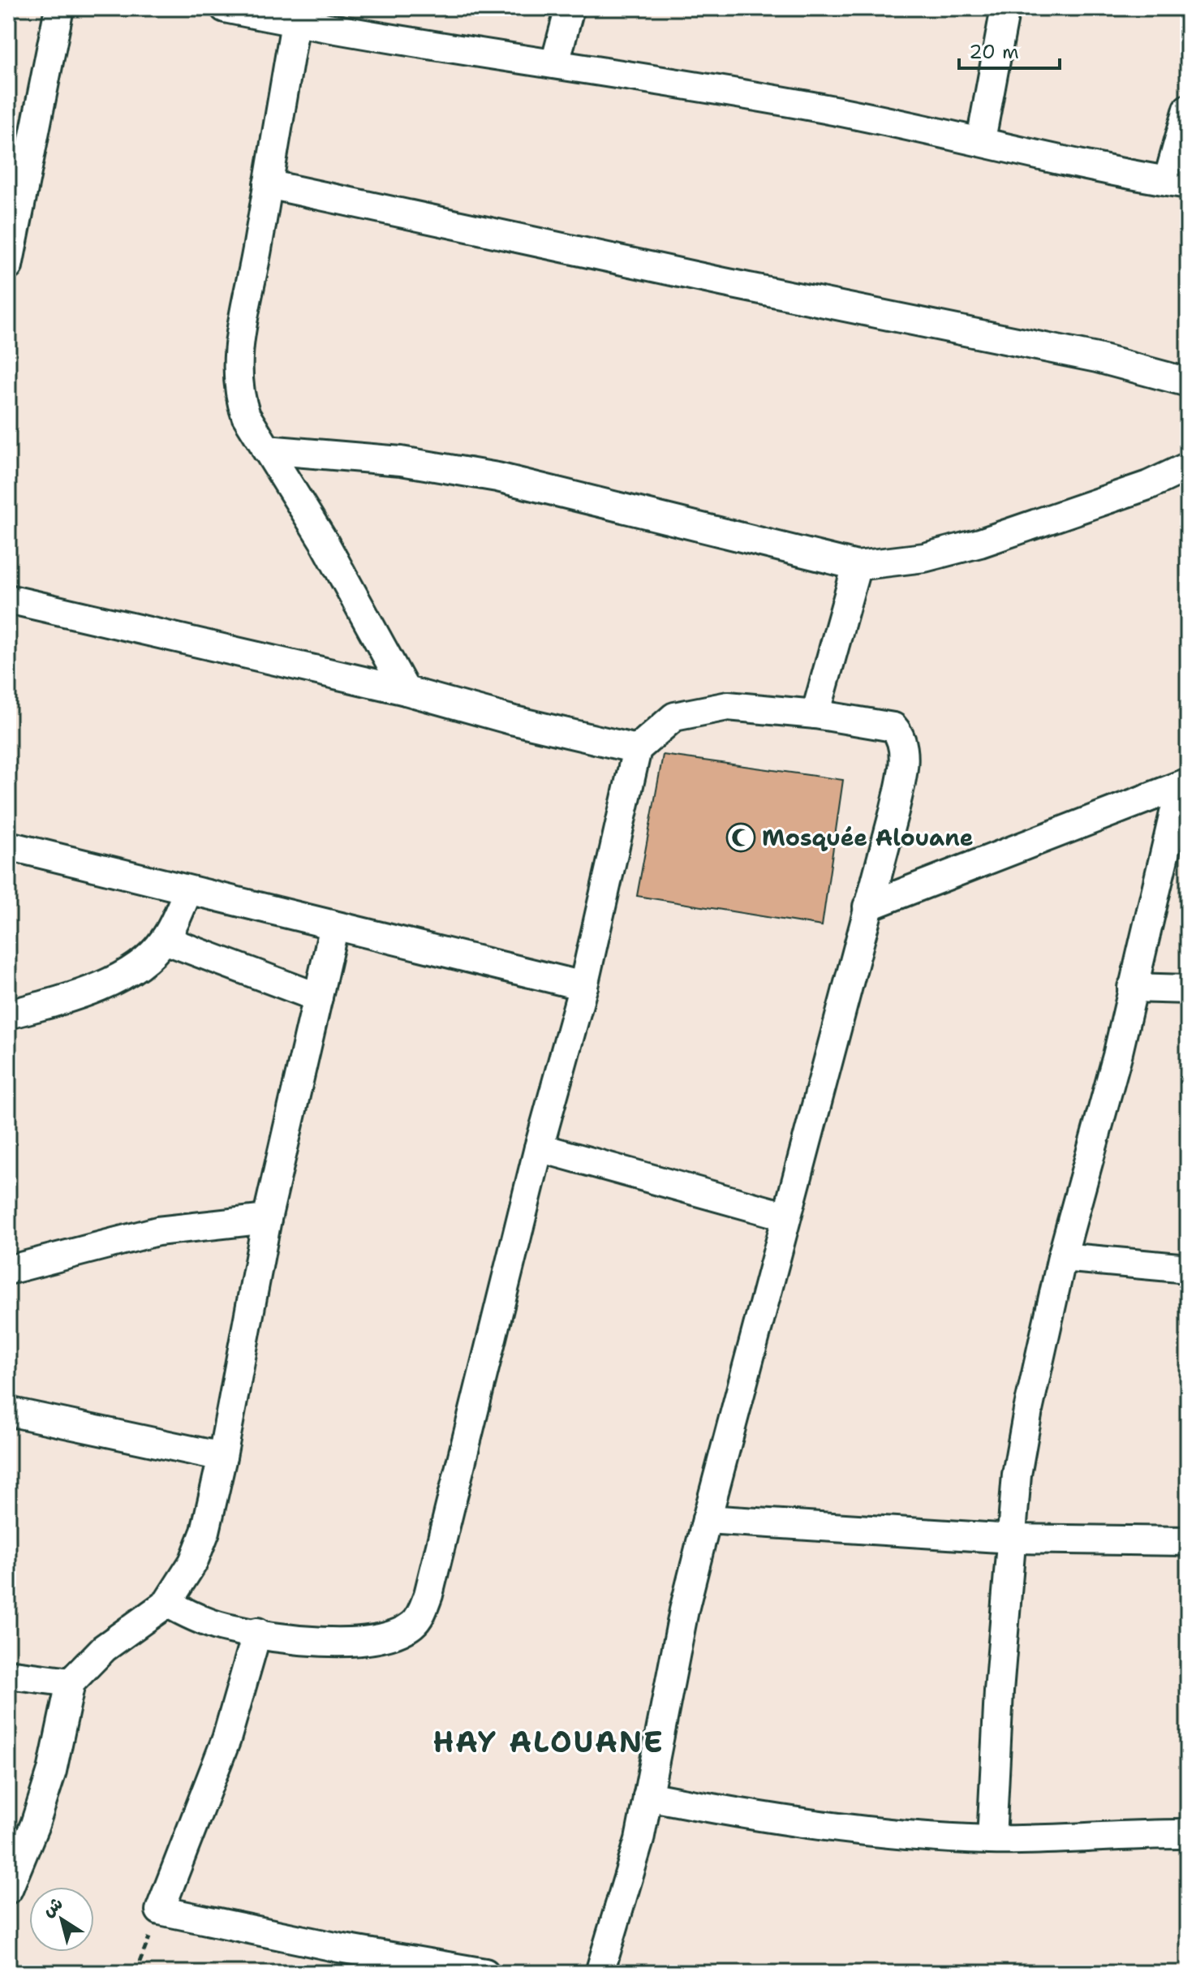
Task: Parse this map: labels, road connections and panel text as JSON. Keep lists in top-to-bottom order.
{
  "districts": ["HAY ALOUANE"],
  "places": {
    "mosque": ["Mosquée Alouane"]
  },
  "scale_bar": "20 m",
  "north": "top left"
}
